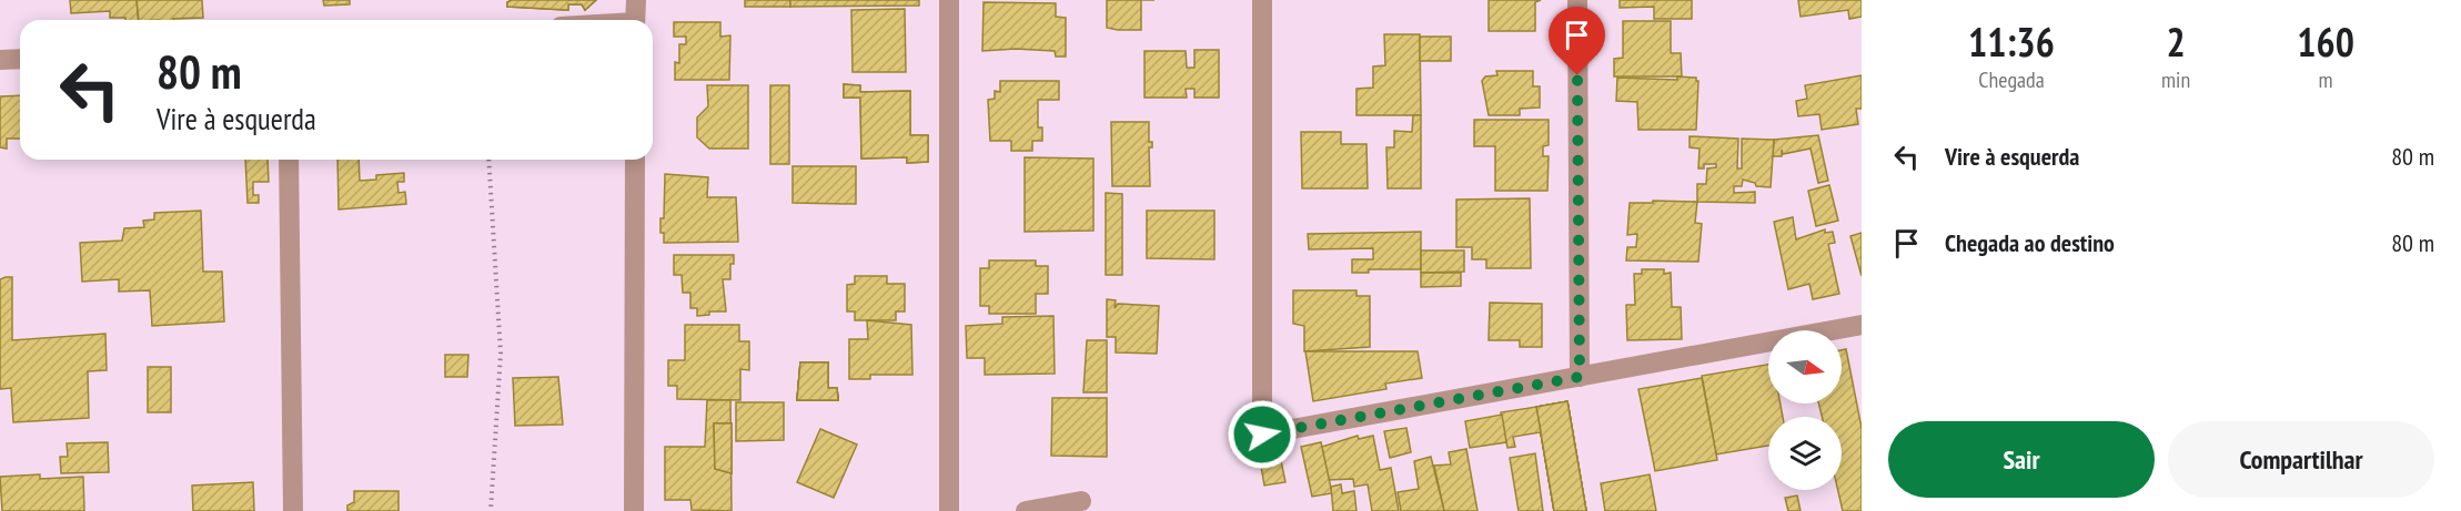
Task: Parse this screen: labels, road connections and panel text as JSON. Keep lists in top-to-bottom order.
{
  "north": "right",
  "page": {
    "eta": [
      "11:36",
      "Chegada",
      "2",
      "min",
      "160",
      "m"
    ],
    "turn": ["80 m", "Vire à esquerda"],
    "list": [
      {
        "name": "Vire à esquerda",
        "value": "80 m"
      },
      {
        "name": "Chegada ao destino",
        "value": "80 m"
      }
    ],
    "buttons": ["Sair", "Compartilhar"]
  }
}
